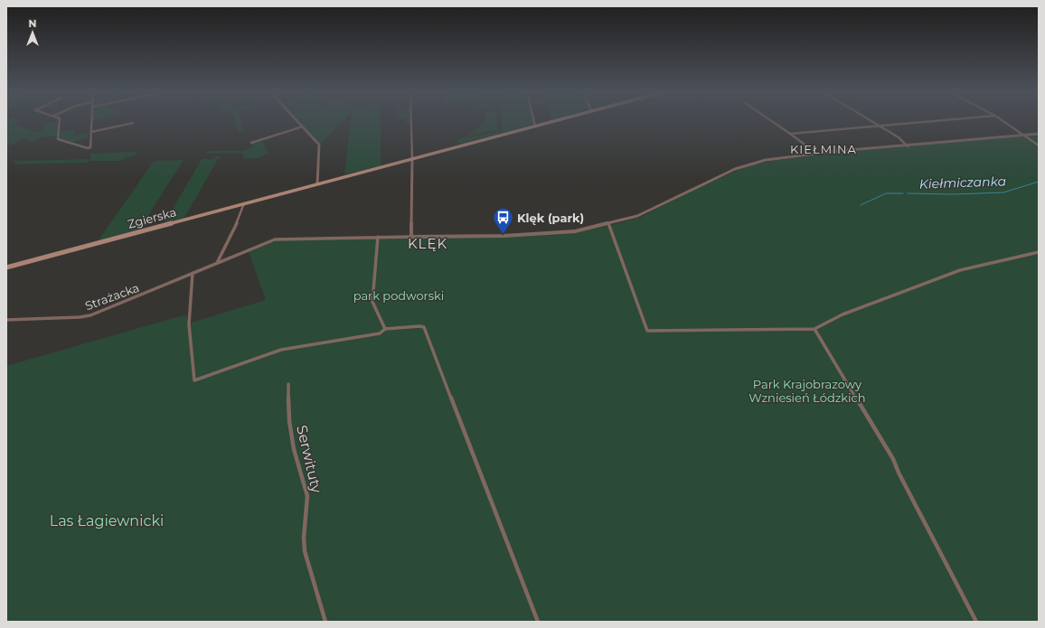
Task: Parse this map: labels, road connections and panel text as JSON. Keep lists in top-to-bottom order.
{
  "streets": {
    "main road": ["Zgierska"],
    "street": ["Strażacka", "Serwituty"]
  },
  "districts": ["KIEŁMINA", "KLĘK"],
  "water": ["Kiełmiczanka"],
  "parks": ["park podworski", "Park Krajobrazowy Wzniesień Łódzkich", "Las Łagiewnicki"],
  "places": {
    "bus stop": ["Klęk (park)"]
  },
  "north": "top"
}
